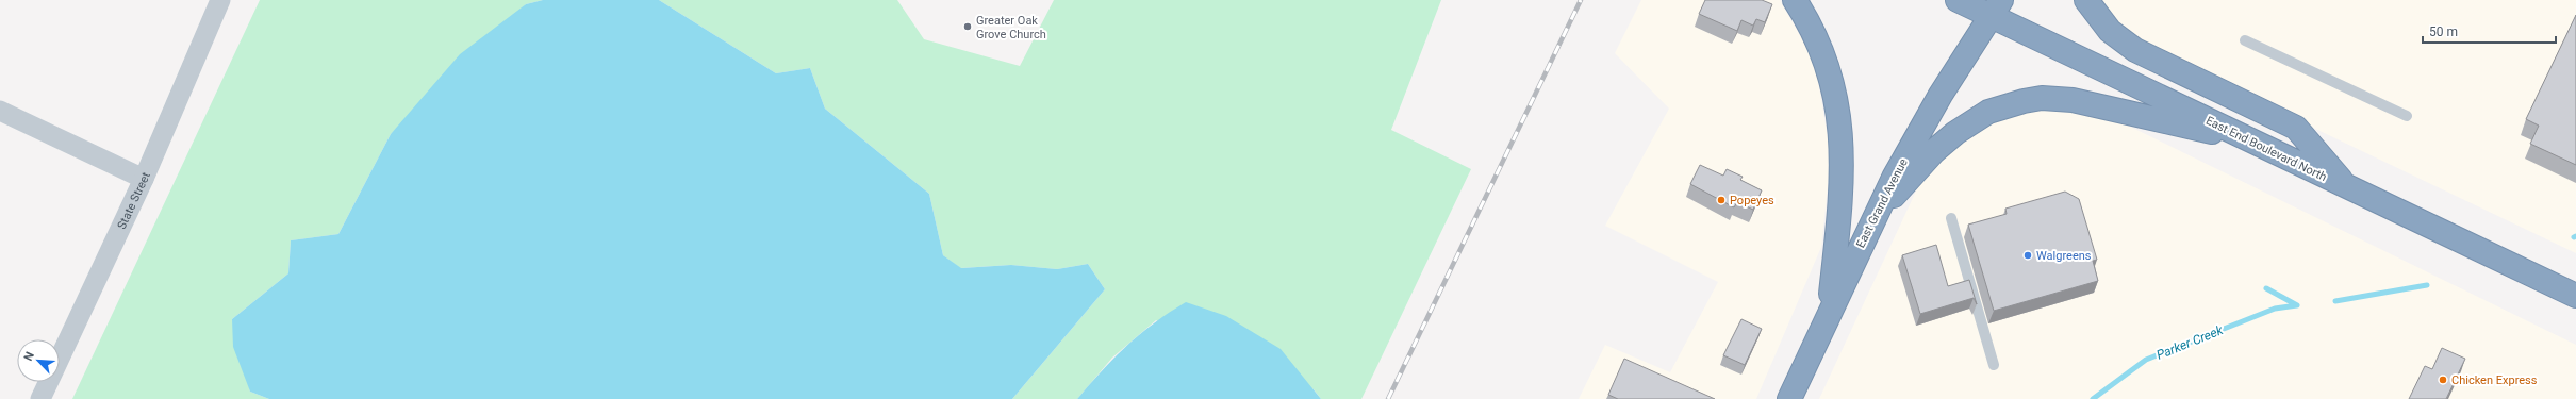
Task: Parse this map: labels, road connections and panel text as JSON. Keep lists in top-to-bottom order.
{
  "streets": {
    "highway": ["East End Boulevard North", "East Grand Avenue"],
    "street": ["State Street"]
  },
  "crossings": [
    ["East End Boulevard North", "East Grand Avenue"]
  ],
  "water": ["Parker Creek"],
  "places": [
    "Greater Oak Grove Church",
    "Popeyes",
    "Walgreens",
    "Chicken Express"
  ],
  "scale_bar": "50 m",
  "north": "top left"
}
